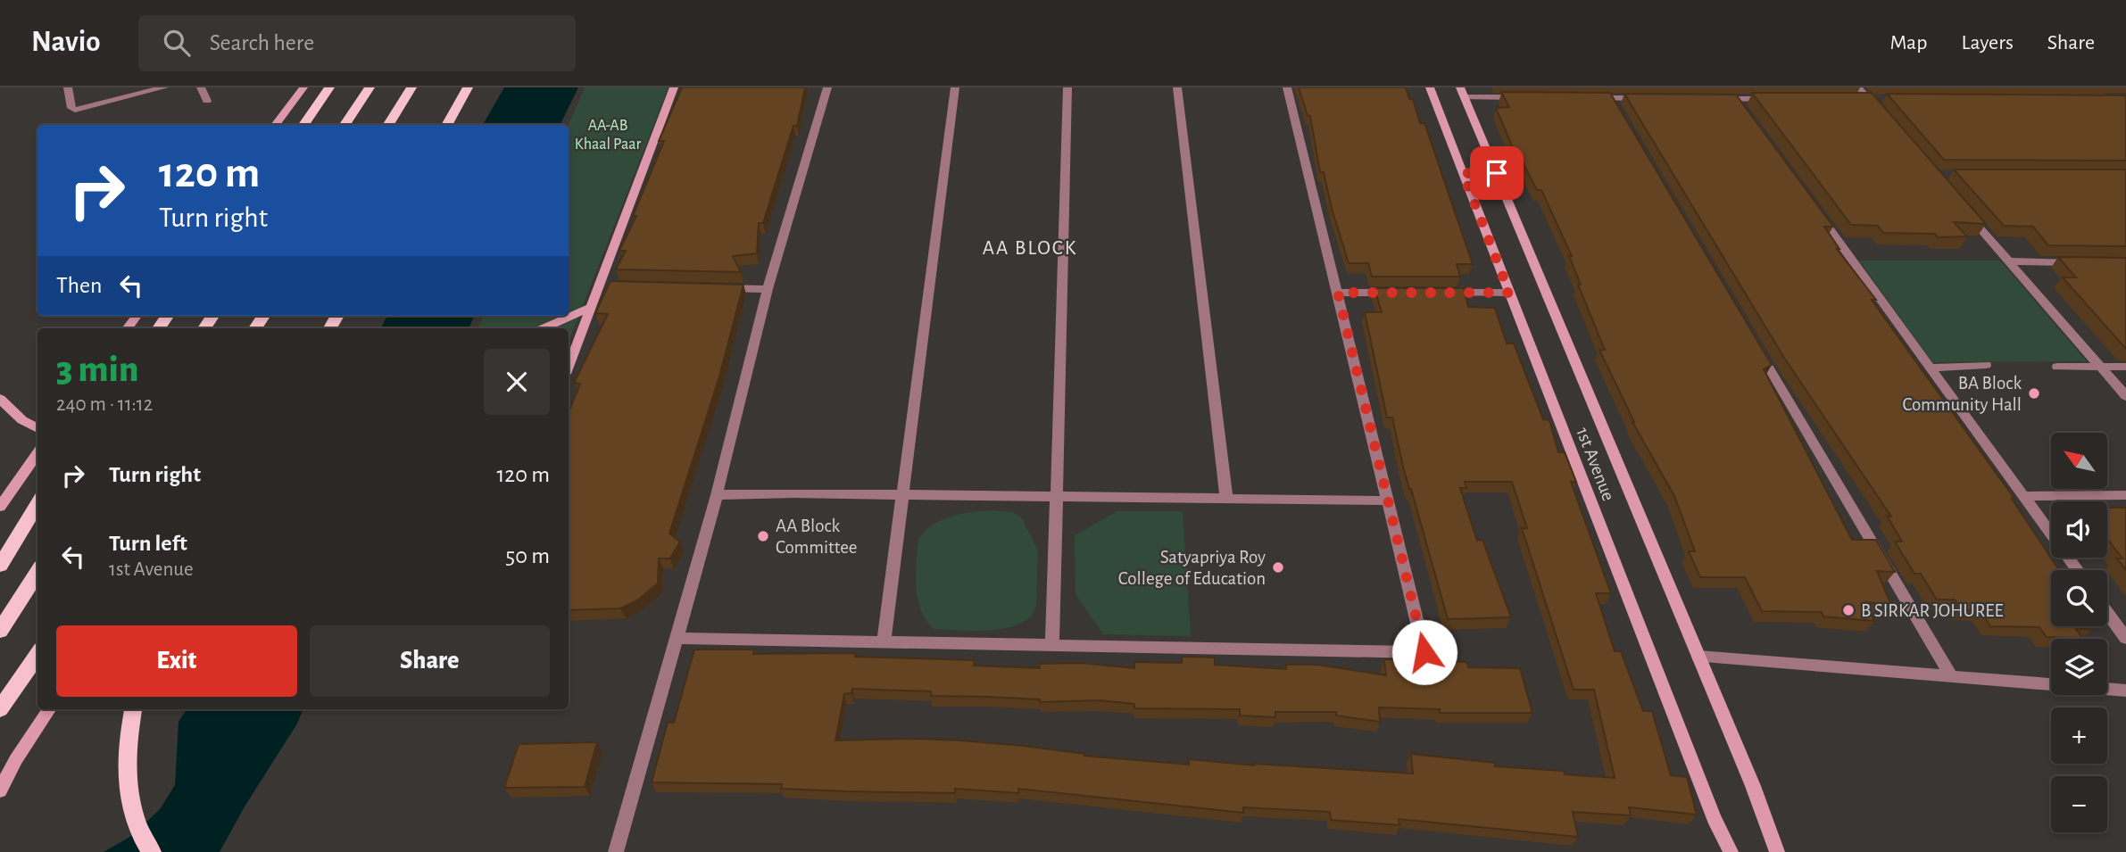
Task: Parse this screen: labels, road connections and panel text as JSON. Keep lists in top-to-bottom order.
{
  "streets": {
    "main road": ["1st Avenue"]
  },
  "districts": ["AA BLOCK"],
  "parks": ["AA-AB Khaal Paar"],
  "places": [
    "BA Block Community Hall",
    "AA Block Committee",
    "Satyapriya Roy College of Education",
    "B SIRKAR JOHUREE"
  ],
  "north": "top left",
  "page": {
    "header": "Navio",
    "search": "Search here",
    "nav": ["Map", "Layers", "Share"],
    "turn": ["120 m", "Turn right"],
    "then": "Then",
    "heading": ["3 min", "240 m · 11:12"],
    "map_buttons": ["+", "−"],
    "list": [
      {
        "name": "Turn right",
        "value": "120 m"
      },
      {
        "name": "Turn left",
        "note": "1st Avenue",
        "value": "50 m"
      }
    ],
    "buttons": ["Exit", "Share"]
  }
}
